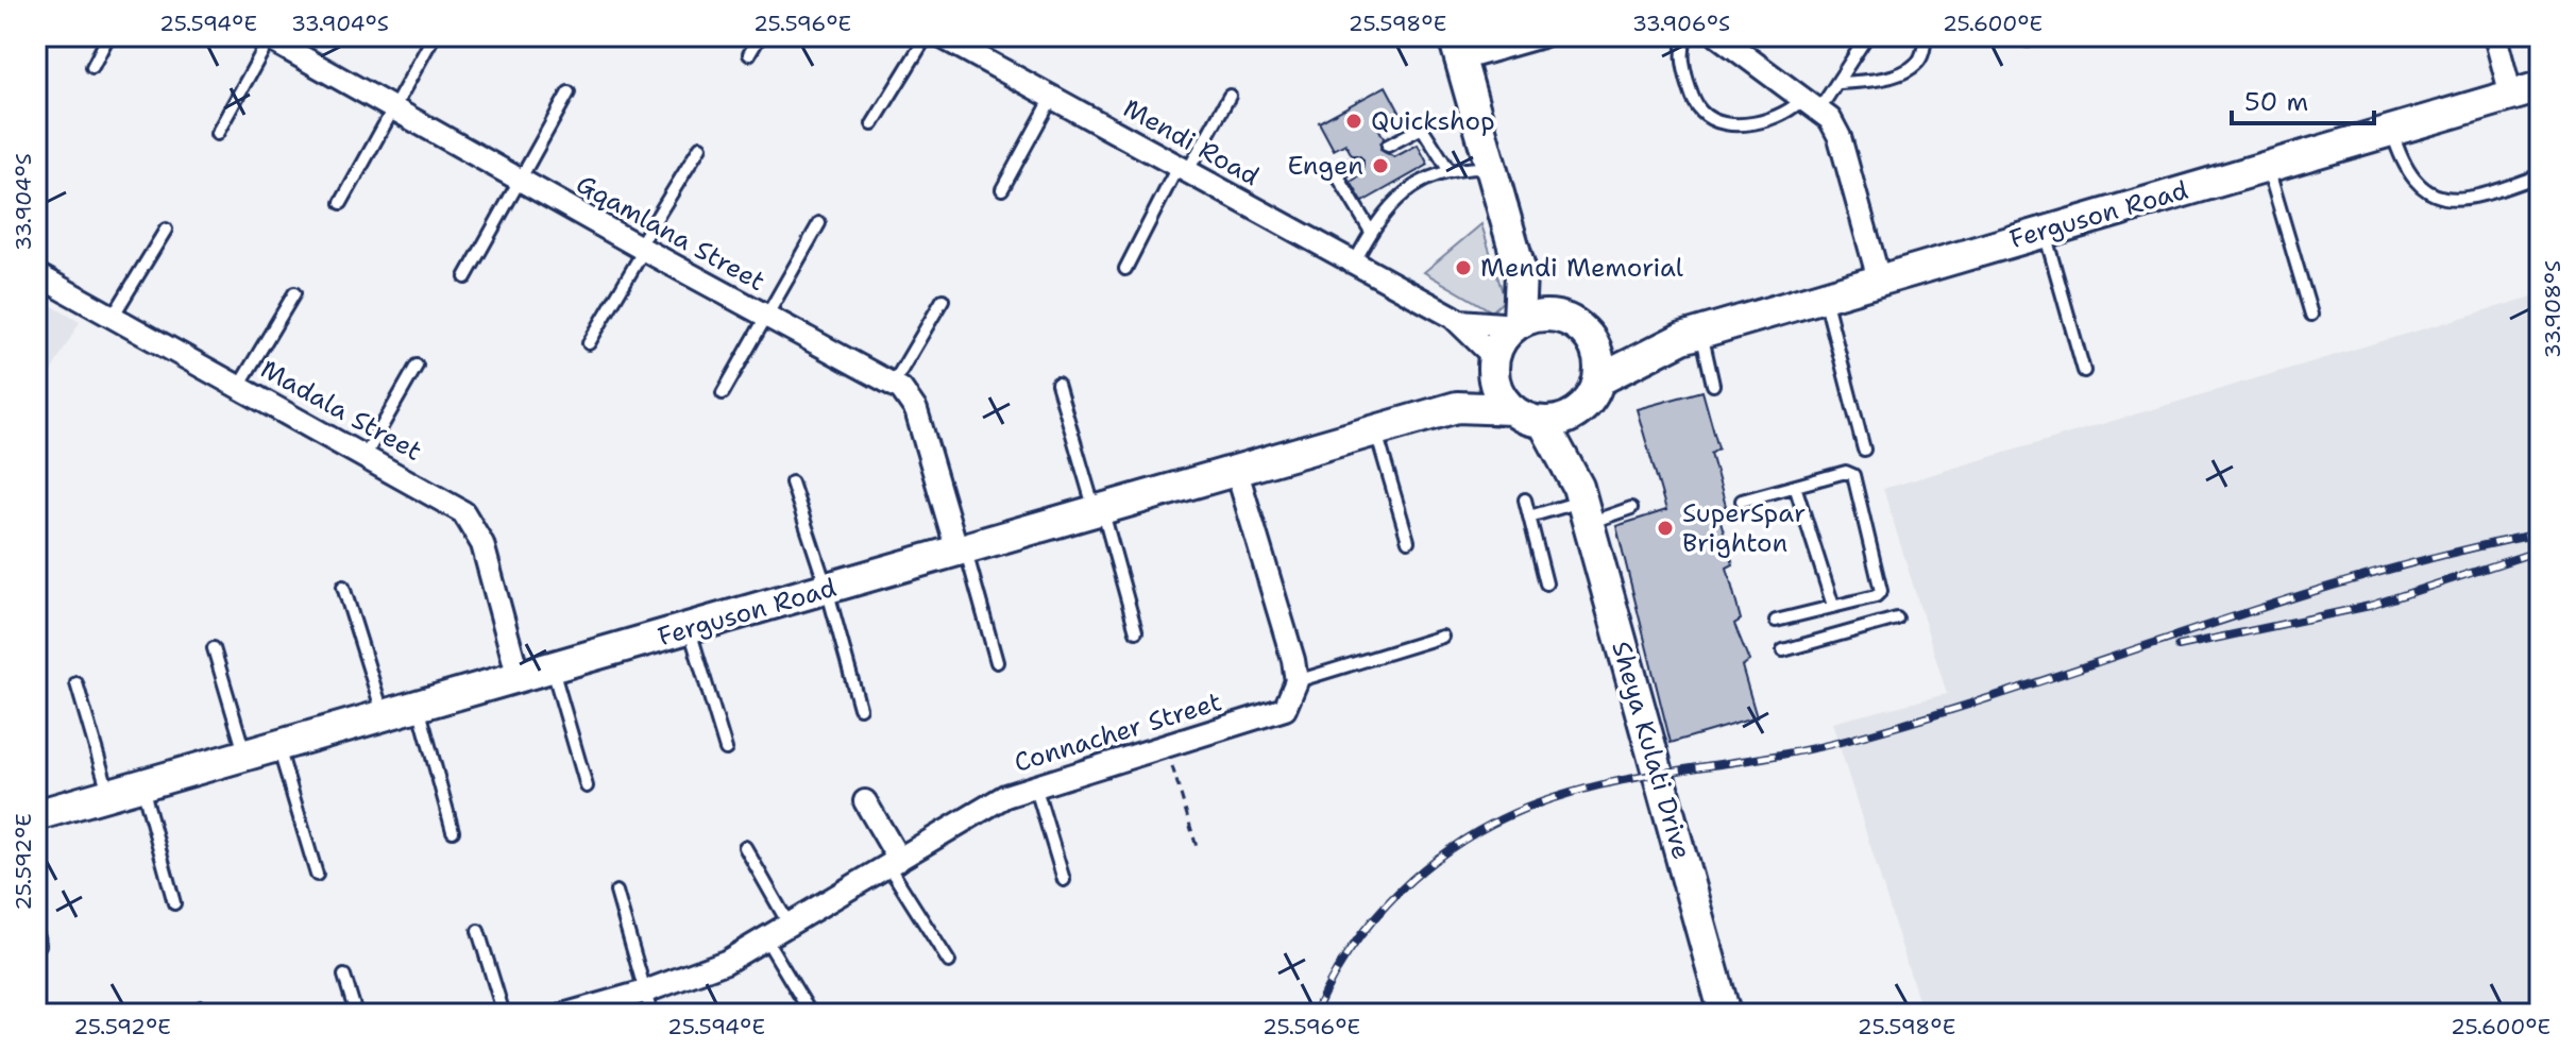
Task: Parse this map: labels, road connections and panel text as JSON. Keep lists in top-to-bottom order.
{
  "streets": {
    "main road": ["Ferguson Road", "Sheya Kulati Drive"],
    "street": [
      "Mendi Road",
      "Gqamlana Street",
      "Madala Street",
      "Connacher Street"
    ]
  },
  "crossings": [
    ["Mendi Road", "Ferguson Road"],
    ["Mendi Road", "Sheya Kulati Drive"],
    ["Ferguson Road", "Gqamlana Street"],
    ["Ferguson Road", "Madala Street"],
    ["Ferguson Road", "Sheya Kulati Drive"]
  ],
  "places": [
    "Quickshop",
    "Engen",
    "Mendi Memorial",
    "SuperSpar Brighton"
  ],
  "scale_bar": "50 m",
  "coordinates": [
    "25.594°E",
    "33.904°S",
    "25.596°E",
    "25.598°E",
    "33.906°S",
    "25.600°E",
    "33.908°S",
    "25.592°E"
  ]
}
